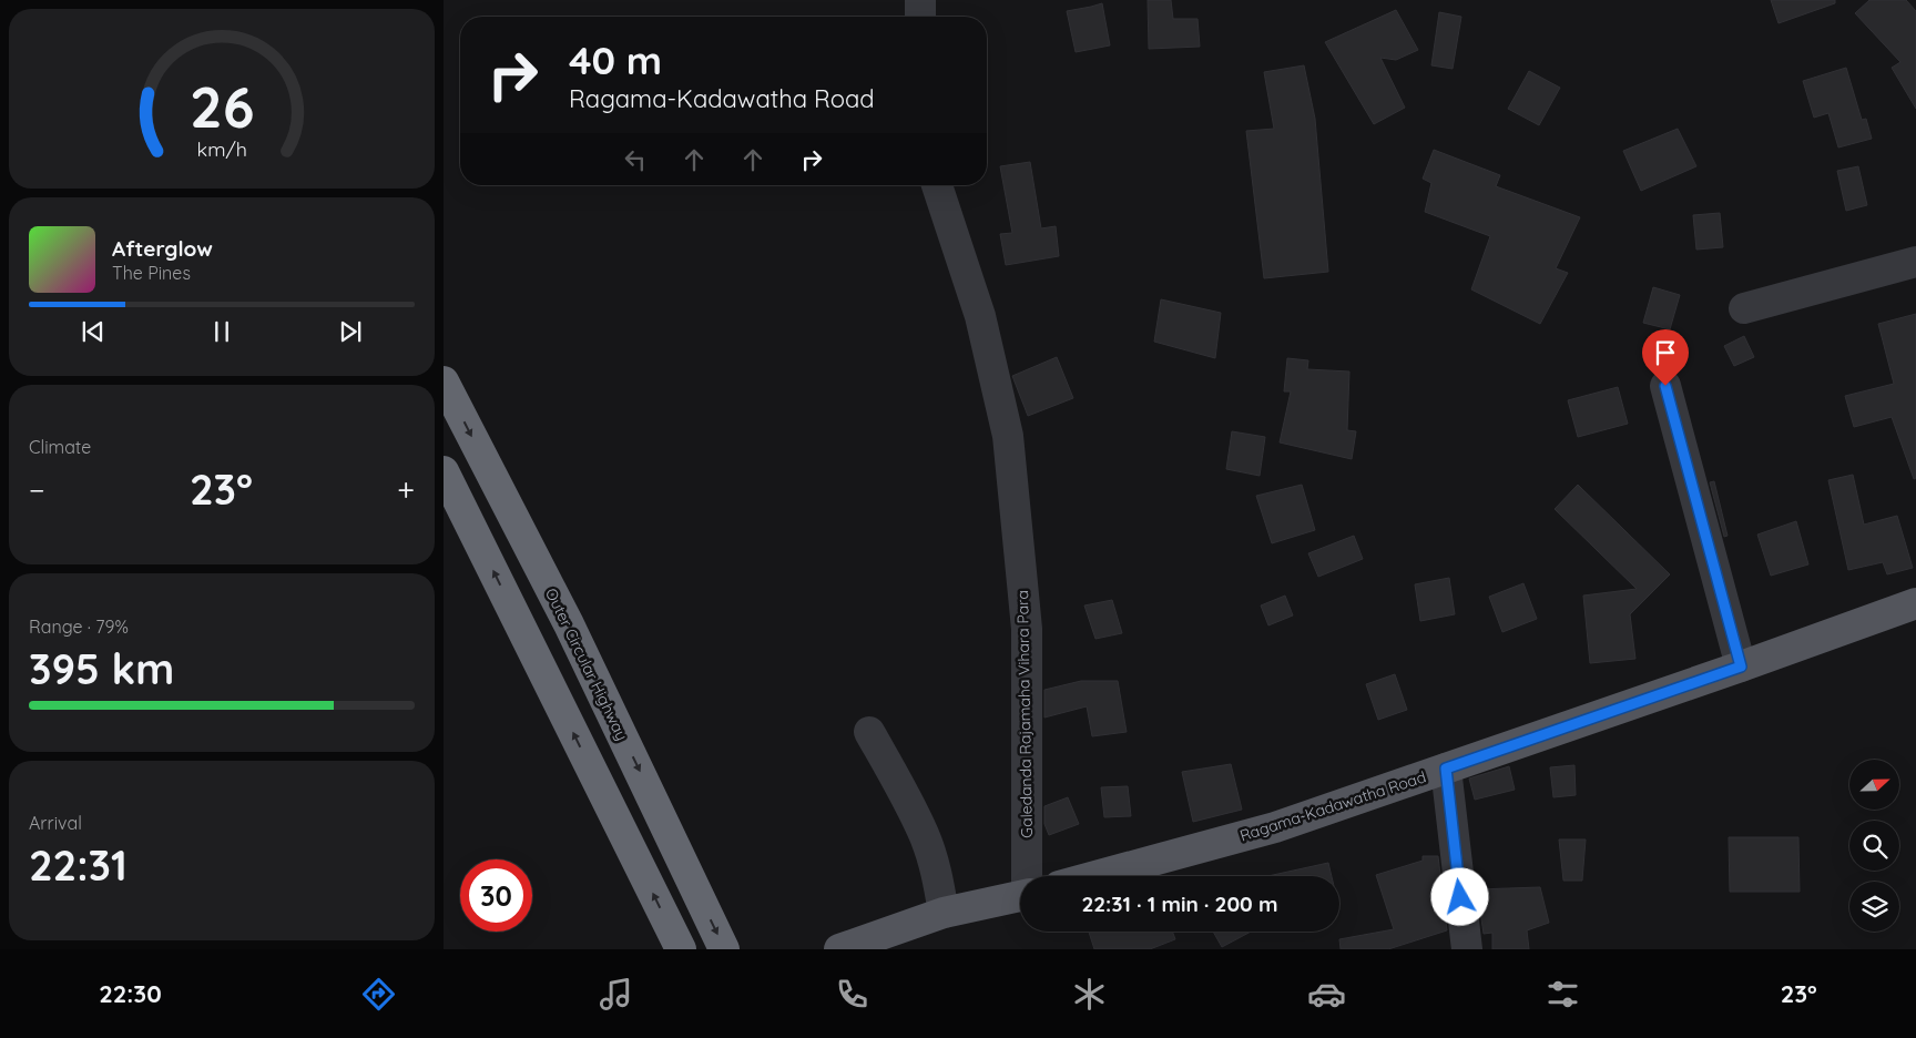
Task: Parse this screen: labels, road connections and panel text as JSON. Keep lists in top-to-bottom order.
{
  "streets": {
    "highway": ["Outer Circular Highway"],
    "main road": ["Ragama-Kadawatha Road"],
    "street": ["Galedanda Rajamaha Vihara Para"]
  },
  "north": "right",
  "page": {
    "turn": ["40 m", "Ragama-Kadawatha Road"],
    "song": ["Afterglow", "The Pines"],
    "tile": [
      "Climate",
      ["Range · 79%", "395 km"],
      ["Arrival", "22:31"]
    ],
    "heat": ["−", "23°", "+"],
    "limit": "30",
    "trip": "22:31 · 1 min · 200 m",
    "tabs": ["22:30", "23°"],
    "gauge": ["26", "km/h"]
  }
}
